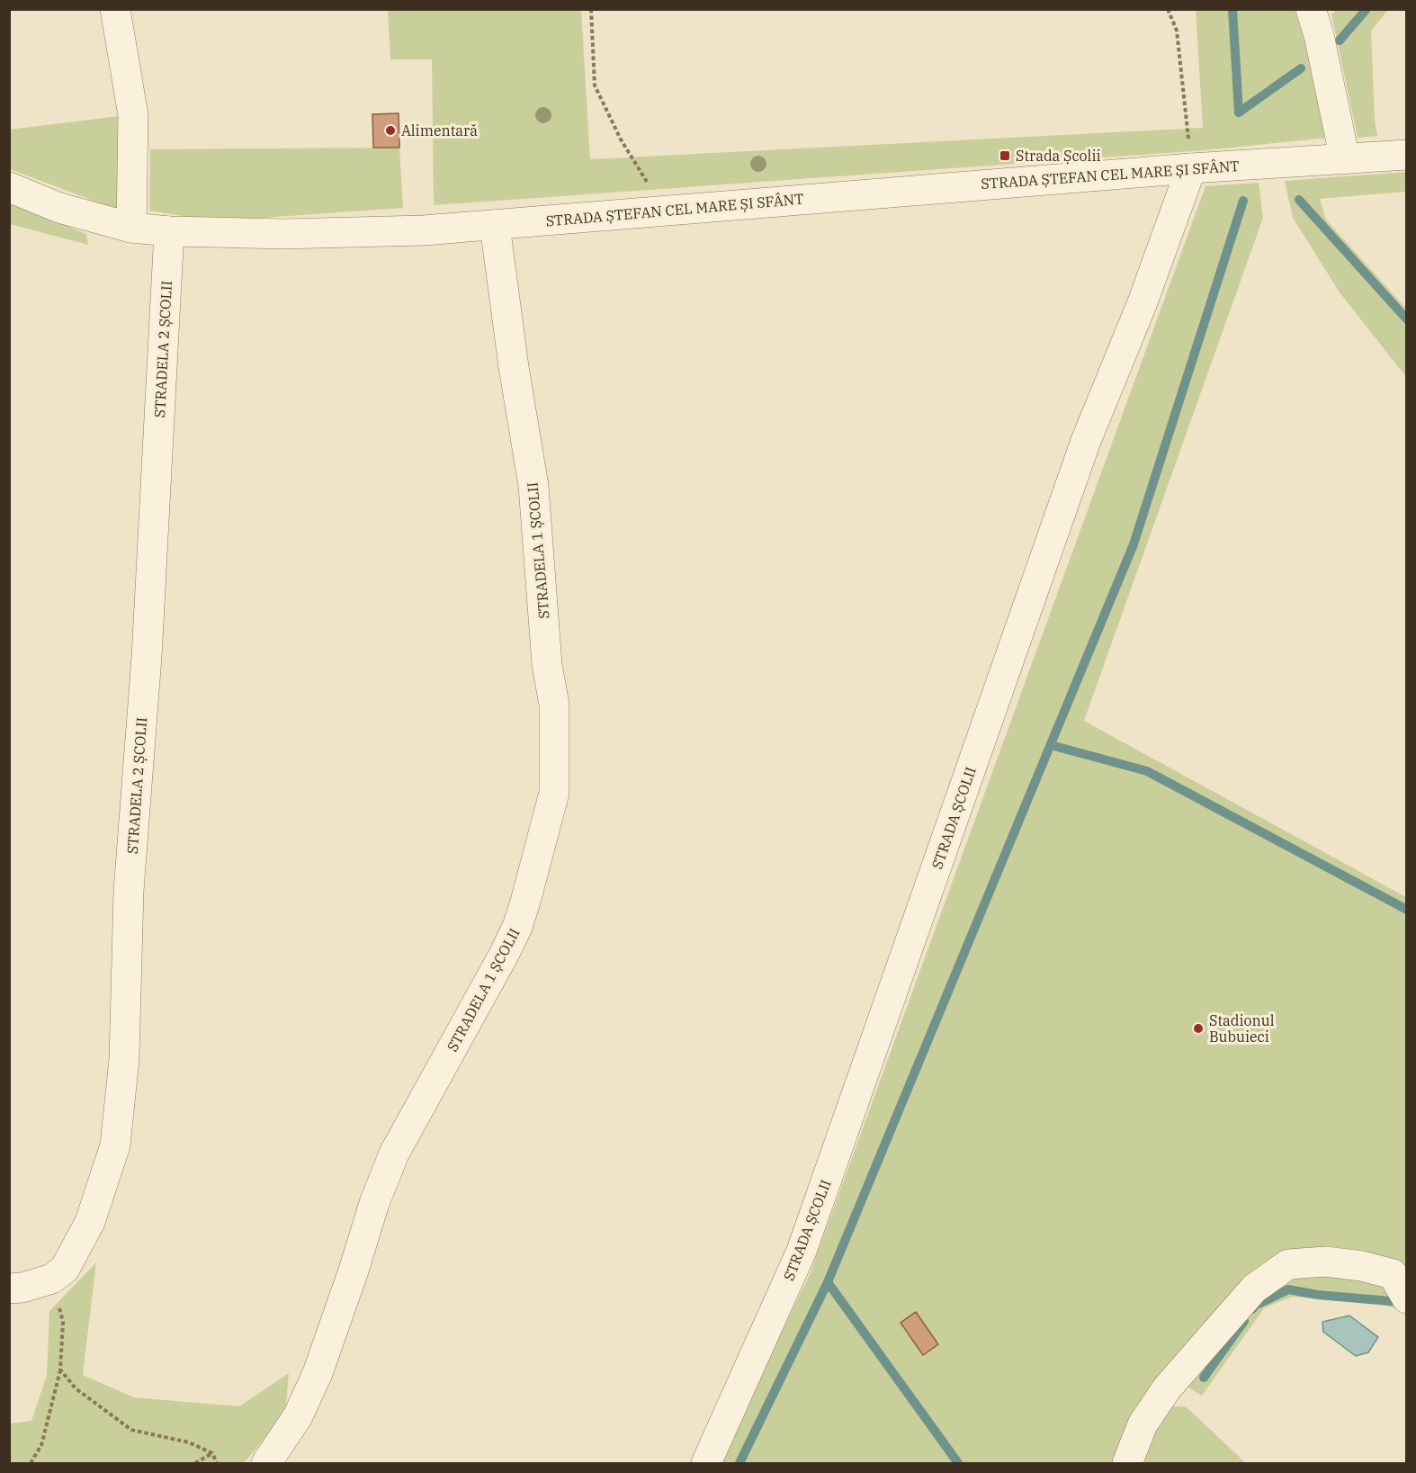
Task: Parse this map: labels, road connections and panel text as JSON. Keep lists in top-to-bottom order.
{
  "streets": {
    "street": [
      "STRADA ȘTEFAN CEL MARE ȘI SFÂNT",
      "STRADELA 2 ȘCOLII",
      "STRADELA 1 ȘCOLII",
      "STRADA ȘCOLII"
    ]
  },
  "crossings": [
    ["STRADA ȘTEFAN CEL MARE ȘI SFÂNT", "STRADELA 2 ȘCOLII"],
    ["STRADA ȘTEFAN CEL MARE ȘI SFÂNT", "STRADELA 1 ȘCOLII"],
    ["STRADA ȘTEFAN CEL MARE ȘI SFÂNT", "STRADA ȘCOLII"]
  ],
  "places": {
    "other": ["Alimentară", "Stadionul Bubuieci"],
    "transit": ["Strada Școlii"]
  }
}
